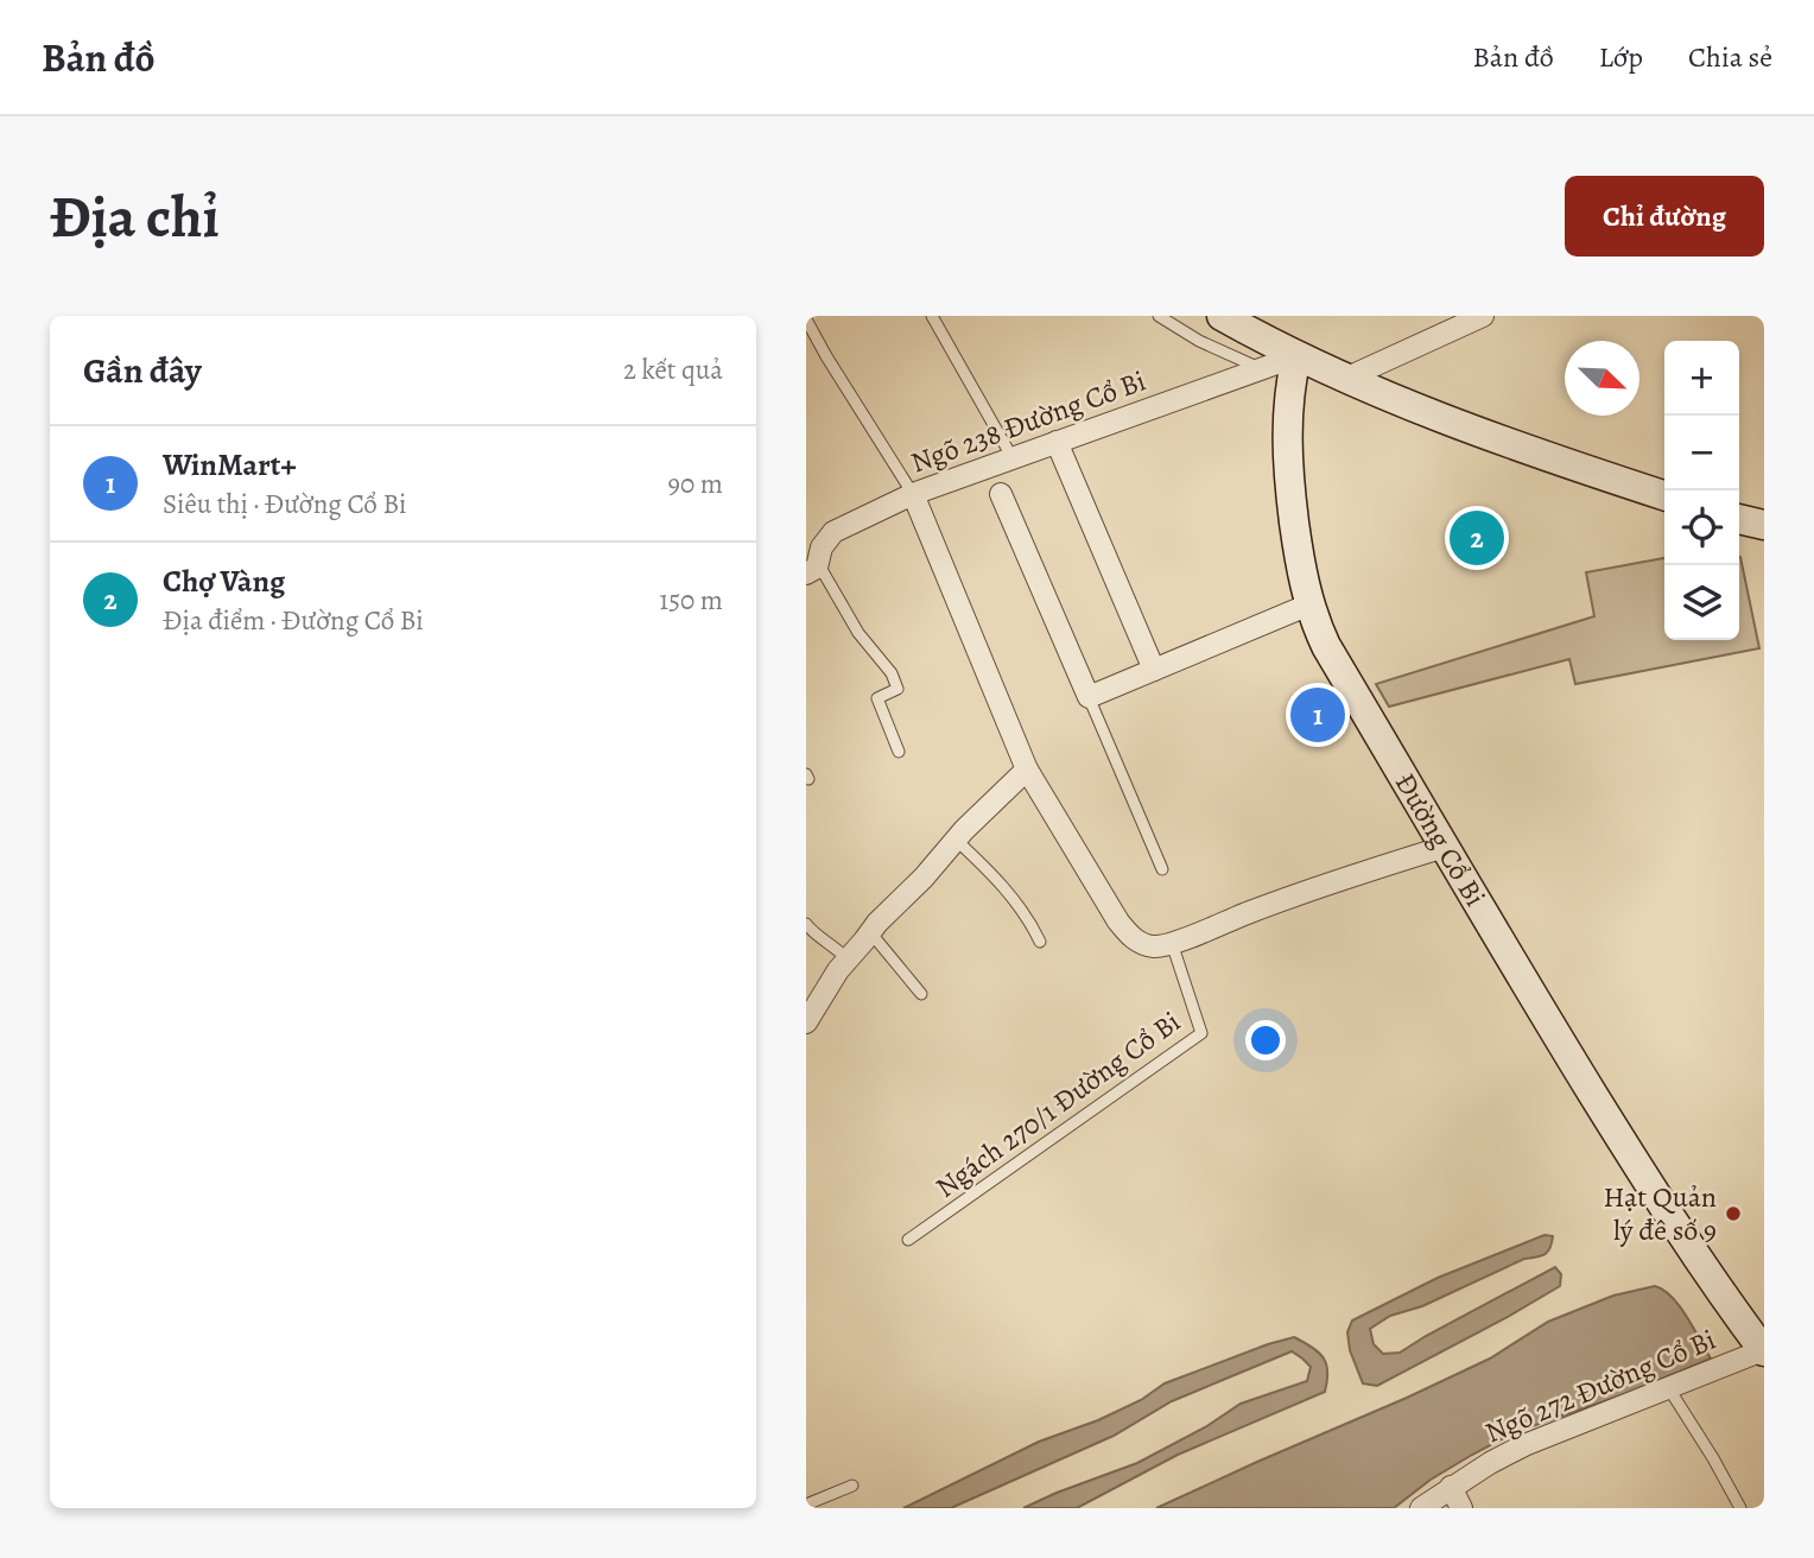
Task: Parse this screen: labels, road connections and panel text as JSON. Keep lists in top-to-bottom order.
{
  "streets": {
    "street": ["Ngõ 238 Đường Cổ Bi", "Đường Cổ Bi", "Ngõ 272 Đường Cổ Bi"],
    "lane": ["Ngách 270/1 Đường Cổ Bi"]
  },
  "crossings": [
    ["Ngõ 238 Đường Cổ Bi", "Đường Cổ Bi"],
    ["Đường Cổ Bi", "Ngõ 272 Đường Cổ Bi"]
  ],
  "places": ["Hạt Quản lý đê số 9"],
  "north": "bottom right",
  "page": {
    "header": "Bản đồ",
    "nav": ["Bản đồ", "Lớp", "Chia sẻ"],
    "buttons": "Chỉ đường",
    "title": "Địa chỉ",
    "heading": ["Gần đây", "2 kết quả"],
    "map_buttons": ["+", "−"],
    "list": [
      {
        "mark": "1",
        "name": "WinMart+",
        "note": "Siêu thị · Đường Cổ Bi",
        "value": "90 m"
      },
      {
        "mark": "2",
        "name": "Chợ Vàng",
        "note": "Địa điểm · Đường Cổ Bi",
        "value": "150 m"
      }
    ],
    "pins": ["2", "1"]
  }
}
